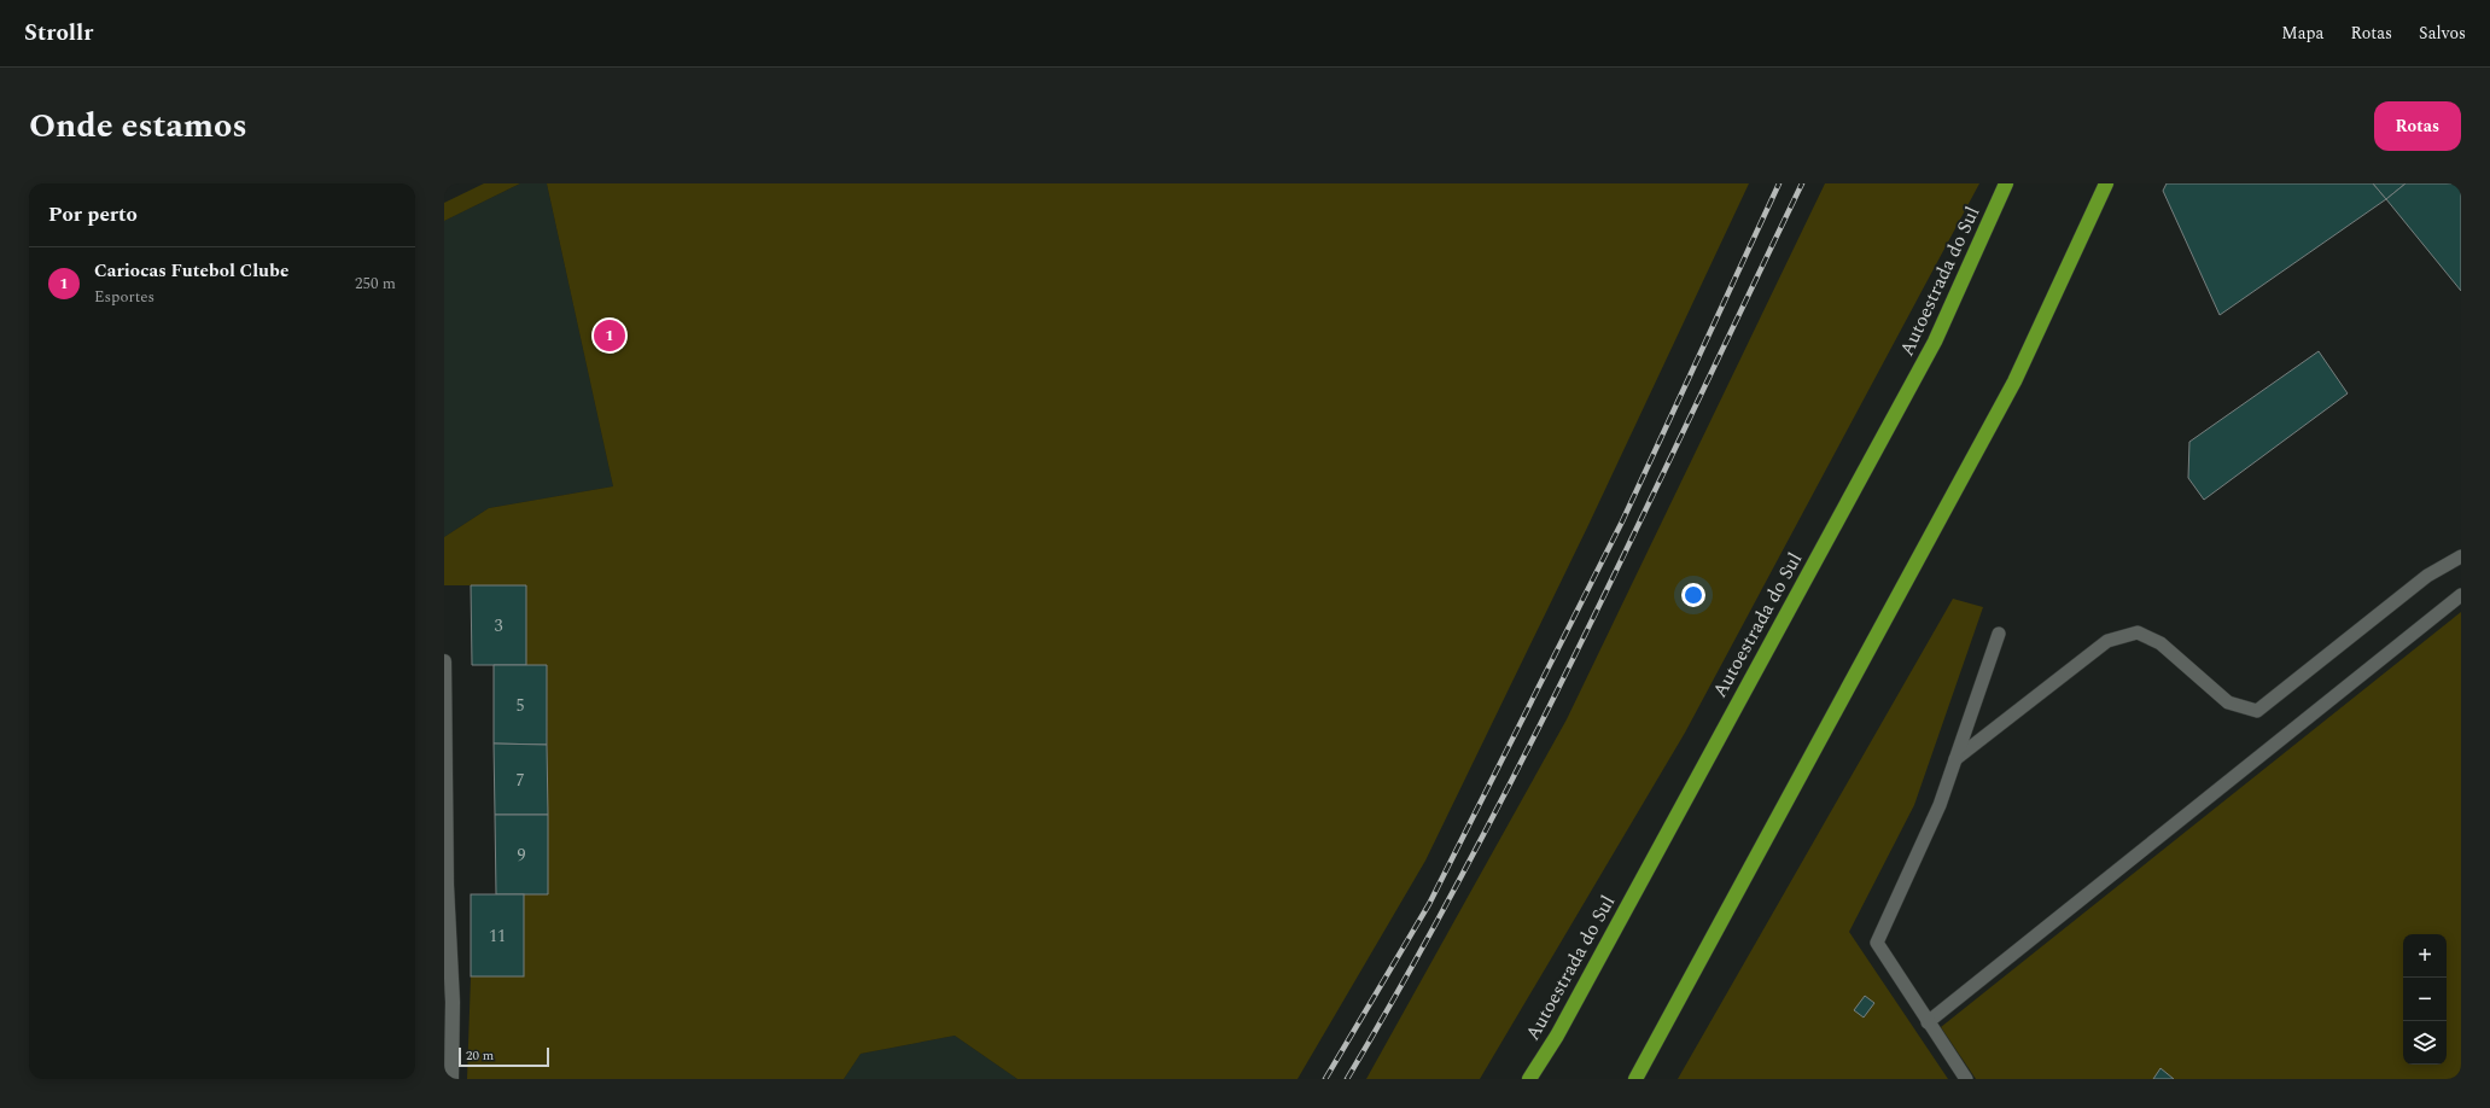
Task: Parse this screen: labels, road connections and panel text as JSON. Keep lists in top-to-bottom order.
{
  "streets": {
    "highway": ["Autoestrada do Sul"]
  },
  "house_numbers": [
    "3",
    "5",
    "7",
    "9",
    "11"
  ],
  "scale_bar": "20 m",
  "page": {
    "header": "Strollr",
    "nav": ["Mapa", "Rotas", "Salvos"],
    "title": "Onde estamos",
    "buttons": "Rotas",
    "heading": "Por perto",
    "list": [
      {
        "mark": "1",
        "name": "Cariocas Futebol Clube",
        "note": "Esportes",
        "value": "250 m"
      }
    ],
    "pins": "1",
    "map_buttons": ["+", "−"],
    "scale": "20 m"
  }
}
